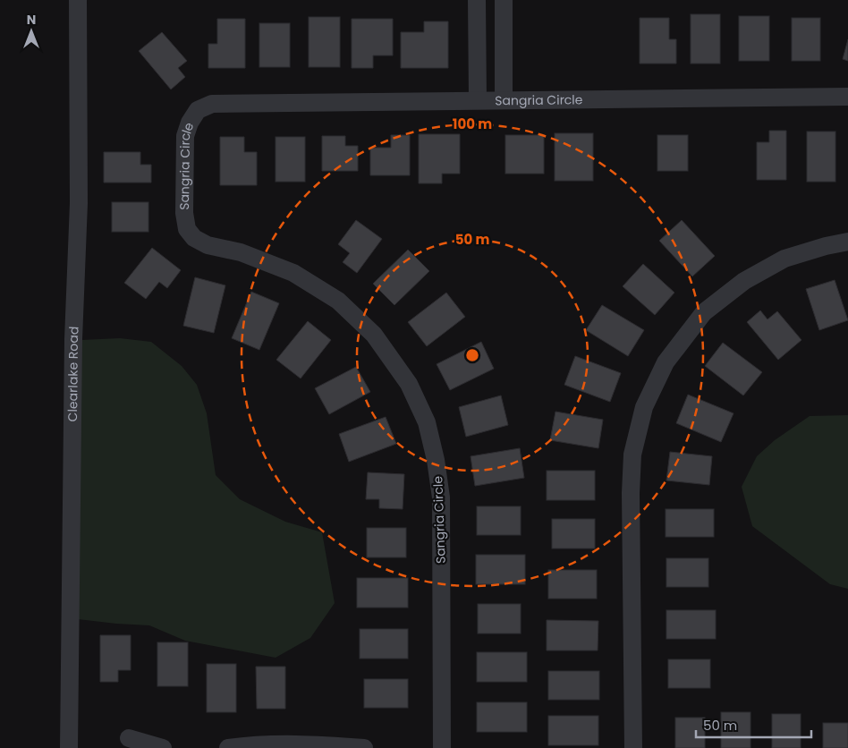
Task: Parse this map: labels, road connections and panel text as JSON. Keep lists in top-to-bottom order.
{
  "streets": {
    "street": ["Sangria Circle", "Clearlake Road"]
  },
  "scale_bar": "50 m",
  "north": "top",
  "rings": ["100 m", "50 m"]
}
